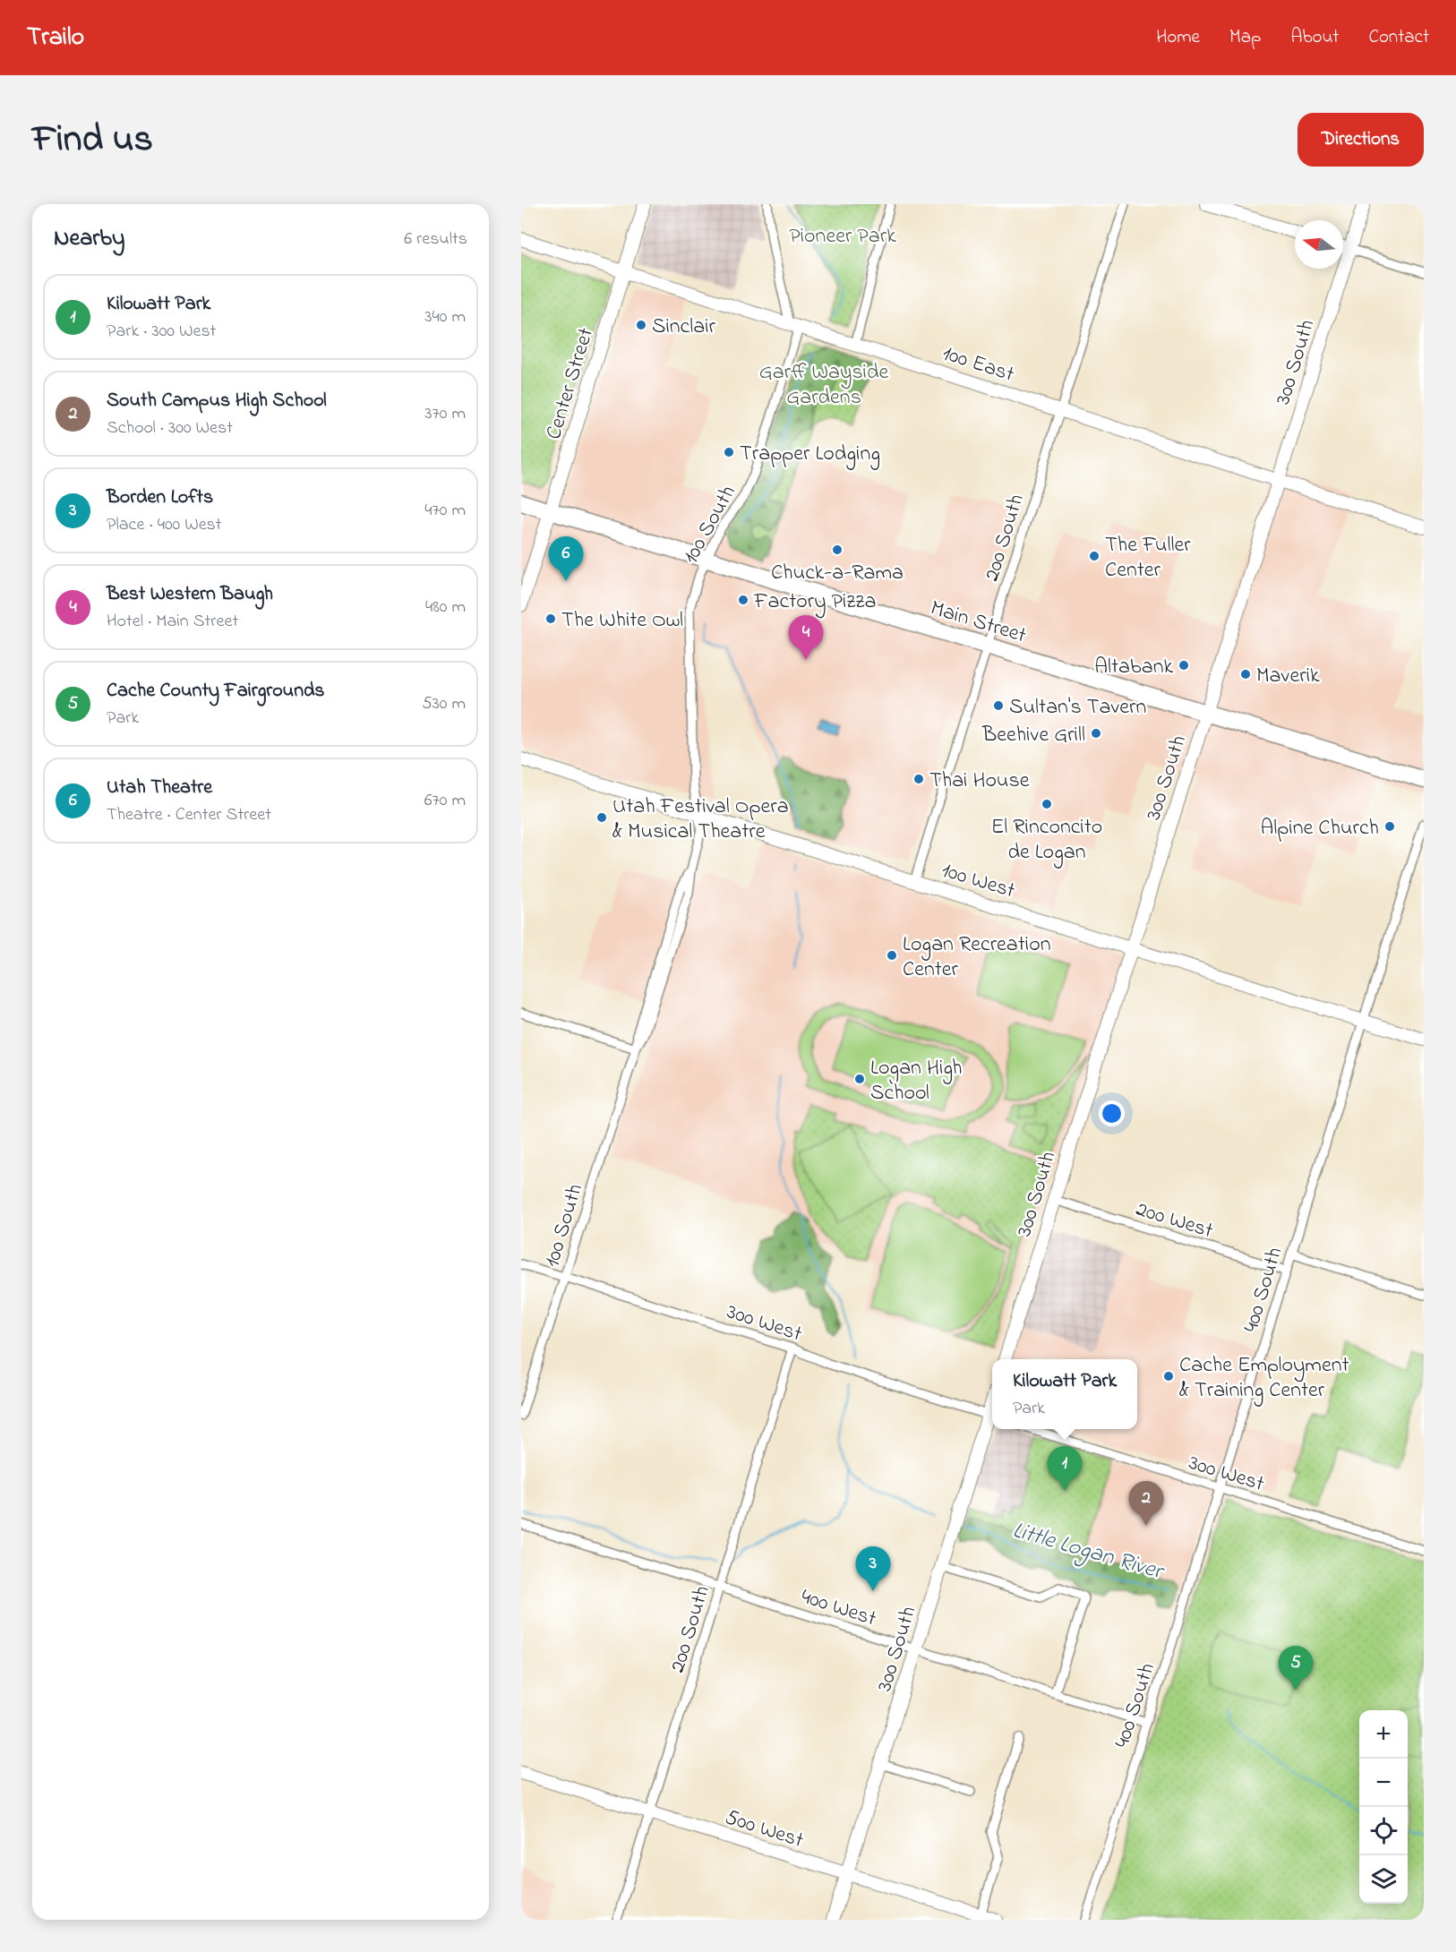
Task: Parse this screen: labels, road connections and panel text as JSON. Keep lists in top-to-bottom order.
{
  "streets": {
    "highway": ["Main Street"],
    "street": [
      "300 South",
      "100 East",
      "Center Street",
      "100 South",
      "200 South",
      "100 West",
      "200 West",
      "400 South",
      "300 West",
      "400 West",
      "500 West"
    ]
  },
  "crossings": [
    ["300 South", "100 East"],
    ["300 South", "Main Street"],
    ["300 South", "100 West"],
    ["300 South", "200 West"],
    ["300 South", "300 West"],
    ["300 South", "400 West"],
    ["300 South", "500 West"],
    ["100 East", "Center Street"],
    ["100 East", "100 South"],
    ["100 East", "200 South"],
    ["Center Street", "Main Street"],
    ["100 South", "Main Street"],
    ["100 South", "100 West"],
    ["100 South", "300 West"],
    ["200 South", "Main Street"],
    ["200 South", "100 West"],
    ["200 South", "300 West"],
    ["200 South", "400 West"],
    ["200 South", "500 West"],
    ["100 West", "400 South"],
    ["200 West", "400 South"],
    ["400 South", "300 West"],
    ["400 South", "400 West"]
  ],
  "water": ["Little Logan River"],
  "parks": ["Pioneer Park", "Garff Wayside Gardens"],
  "places": [
    "Sinclair",
    "Trapper Lodging",
    "Chuck-a-Rama",
    "The Fuller Center",
    "Factory Pizza",
    "The White Owl",
    "Altabank",
    "Maverik",
    "Sultan's Tavern",
    "Beehive Grill",
    "Thai House",
    "El Rinconcito de Logan",
    "Utah Festival Opera & Musical Theatre",
    "Alpine Church",
    "Logan Recreation Center",
    "Logan High School",
    "Cache Employment & Training Center"
  ],
  "north": "left",
  "page": {
    "header": "Trailo",
    "nav": [
      "Home",
      "Map",
      "About",
      "Contact"
    ],
    "title": "Find us",
    "buttons": "Directions",
    "heading": ["Nearby", "6 results"],
    "list": [
      {
        "mark": "1",
        "name": "Kilowatt Park",
        "note": "Park · 300 West",
        "value": "340 m"
      },
      {
        "mark": "2",
        "name": "South Campus High School",
        "note": "School · 300 West",
        "value": "370 m"
      },
      {
        "mark": "3",
        "name": "Borden Lofts",
        "note": "Place · 400 West",
        "value": "470 m"
      },
      {
        "mark": "4",
        "name": "Best Western Baugh",
        "note": "Hotel · Main Street",
        "value": "480 m"
      },
      {
        "mark": "5",
        "name": "Cache County Fairgrounds",
        "note": "Park",
        "value": "530 m"
      },
      {
        "mark": "6",
        "name": "Utah Theatre",
        "note": "Theatre · Center Street",
        "value": "670 m"
      }
    ],
    "pins": [
      "6",
      "4",
      "1",
      "2",
      "3",
      "5"
    ],
    "popup": ["Kilowatt Park", "Park"],
    "map_buttons": ["+", "−"]
  }
}
